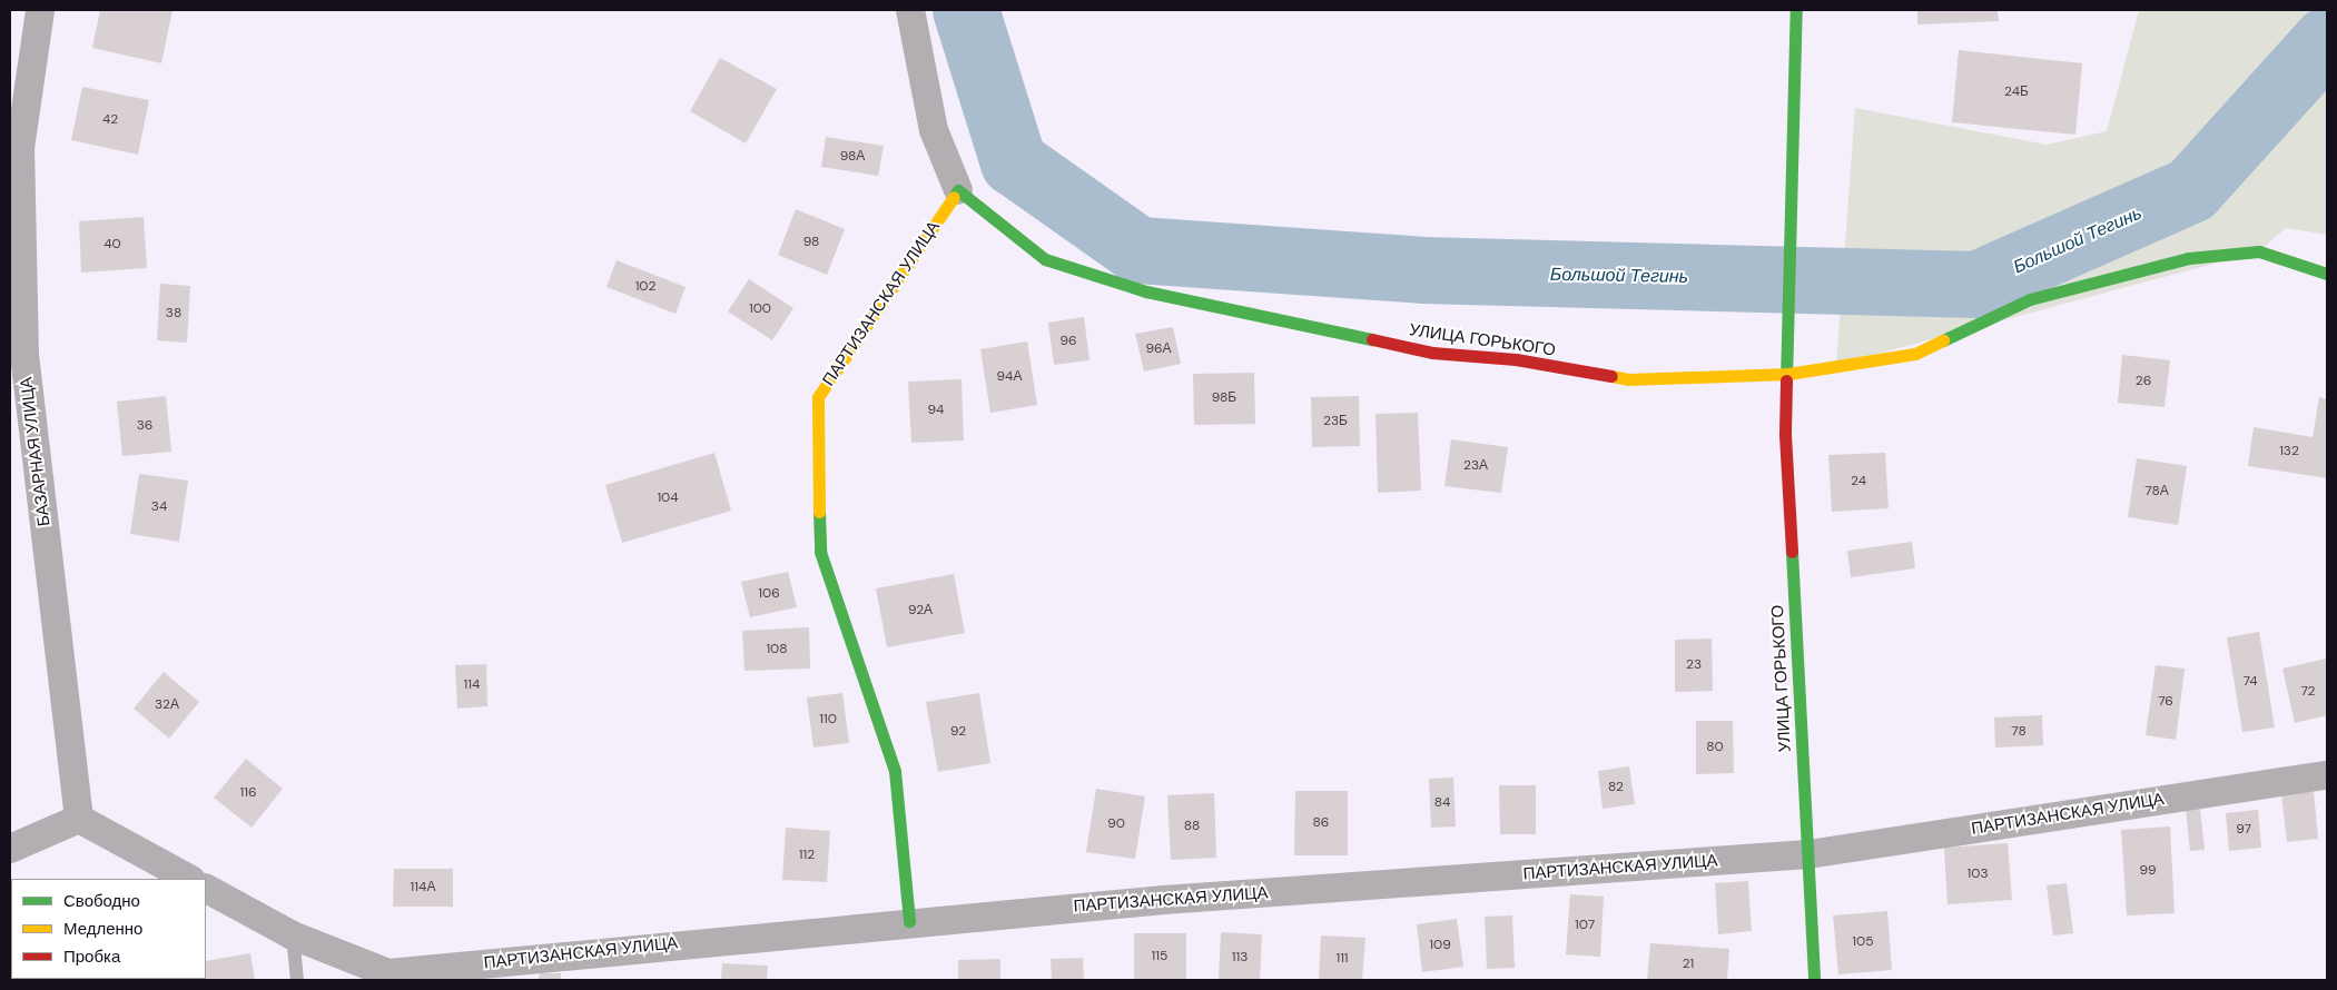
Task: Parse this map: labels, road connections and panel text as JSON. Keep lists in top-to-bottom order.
{
  "streets": {
    "street": ["ПАРТИЗАНСКАЯ УЛИЦА", "УЛИЦА ГОРЬКОГО", "БАЗАРНАЯ УЛИЦА"]
  },
  "crossings": [
    ["ПАРТИЗАНСКАЯ УЛИЦА", "УЛИЦА ГОРЬКОГО"]
  ],
  "water": ["Большой Тегинь"],
  "house_numbers": [
    "24Б",
    "42",
    "98А",
    "98",
    "40",
    "102",
    "100",
    "38",
    "96",
    "96А",
    "94А",
    "26",
    "98Б",
    "94",
    "23Б",
    "36",
    "132",
    "23А",
    "24",
    "78А",
    "104",
    "34",
    "106",
    "92А",
    "108",
    "23",
    "74",
    "114",
    "72",
    "76",
    "32А",
    "110",
    "92",
    "78",
    "80",
    "82",
    "116",
    "84",
    "86",
    "90",
    "88",
    "97",
    "112",
    "99",
    "103",
    "114А",
    "107",
    "105",
    "109",
    "115",
    "113",
    "111",
    "21"
  ],
  "legend": ["Свободно", "Медленно", "Пробка"]
}
